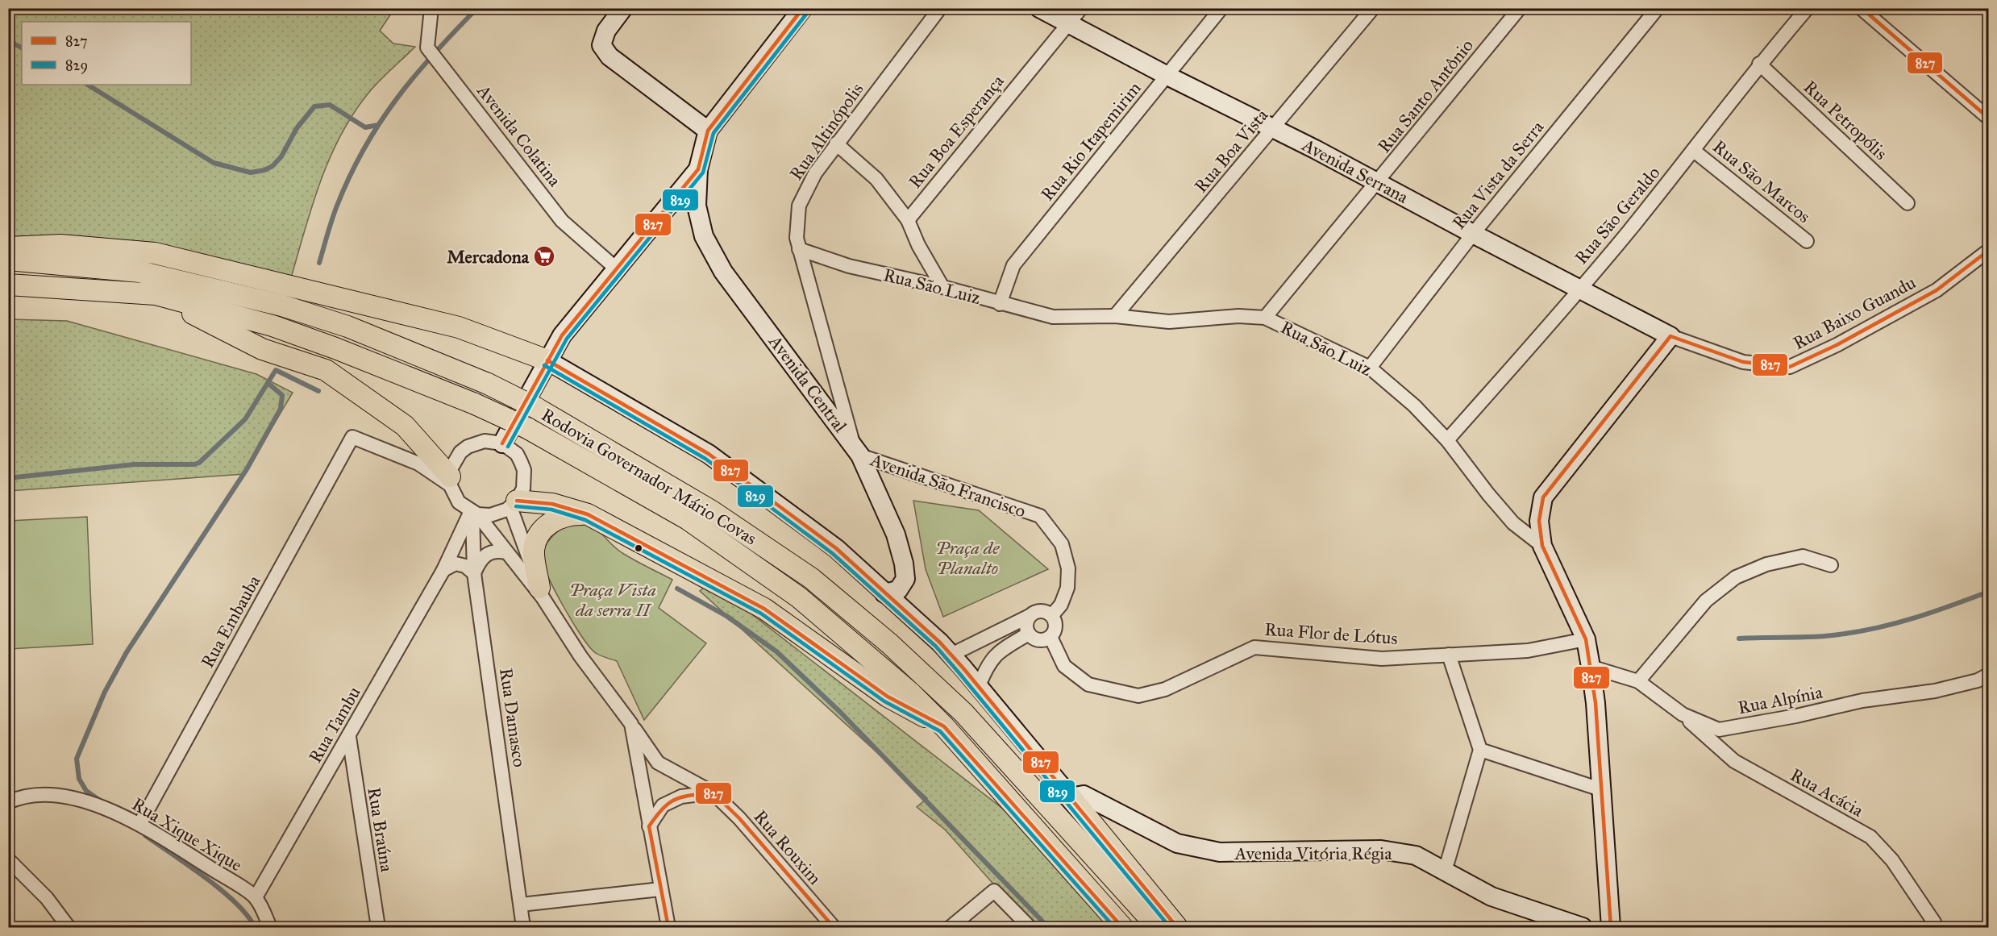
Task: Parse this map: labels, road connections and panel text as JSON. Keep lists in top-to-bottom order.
{
  "streets": {
    "main road": ["Rodovia Governador Mário Covas"],
    "street": [
      "Rua Santo Antônio",
      "Rua Petropólis",
      "Rua Altinópolis",
      "Rua Boa Esperança",
      "Avenida Colatina",
      "Rua Rio Itapemirim",
      "Rua Boa Vista",
      "Avenida Serrana",
      "Rua Vista da Serra",
      "Rua São Marcos",
      "Rua São Geraldo",
      "Rua São Luiz",
      "Rua Baixo Guandu",
      "Avenida Central",
      "Avenida São Francisco",
      "Rua Embauba",
      "Rua Flor de Lótus",
      "Rua Alpínia",
      "Rua Damasco",
      "Rua Tambu",
      "Rua Acácia",
      "Rua Braúna",
      "Rua Xique Xique",
      "Rua Rouxim",
      "Avenida Vitória Régia"
    ]
  },
  "crossings": [
    ["Rua Santo Antônio", "Avenida Serrana"],
    ["Rua Santo Antônio", "Rua São Luiz"],
    ["Rua Petropólis", "Rua São Geraldo"],
    ["Rua Altinópolis", "Rua São Luiz"],
    ["Rua Altinópolis", "Avenida Central"],
    ["Rua Altinópolis", "Avenida São Francisco"],
    ["Rua Boa Esperança", "Avenida Serrana"],
    ["Rua Rio Itapemirim", "Avenida Serrana"],
    ["Rua Rio Itapemirim", "Rua São Luiz"],
    ["Rua Boa Vista", "Avenida Serrana"],
    ["Rua Boa Vista", "Rua São Luiz"],
    ["Avenida Serrana", "Rua Vista da Serra"],
    ["Avenida Serrana", "Rua São Geraldo"],
    ["Avenida Serrana", "Rua Baixo Guandu"],
    ["Rua Vista da Serra", "Rua São Luiz"],
    ["Rua São Marcos", "Rua São Geraldo"],
    ["Rua São Geraldo", "Rua São Luiz"],
    ["Rua São Luiz", "Rua Flor de Lótus"],
    ["Rua São Luiz", "Rua Alpínia"],
    ["Avenida Central", "Avenida São Francisco"],
    ["Avenida São Francisco", "Rua Flor de Lótus"],
    ["Rua Embauba", "Rua Damasco"],
    ["Rua Embauba", "Rua Tambu"],
    ["Rua Embauba", "Rua Xique Xique"],
    ["Rua Alpínia", "Rua Acácia"],
    ["Rua Damasco", "Rua Tambu"],
    ["Rua Tambu", "Rua Braúna"],
    ["Rua Tambu", "Rua Xique Xique"]
  ],
  "parks": ["Praça de Planalto", "Praça Vista da serra II"],
  "places": {
    "supermarket": ["Mercadona"]
  },
  "lines": ["transit line 827", "transit line 829"],
  "legend": ["827", "829"]
}
